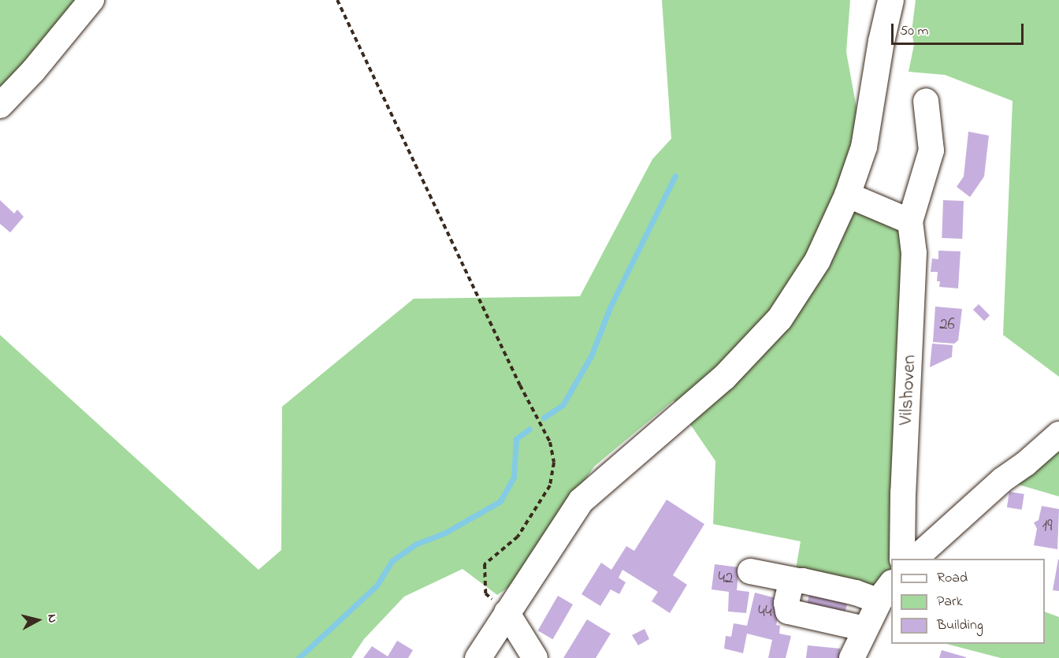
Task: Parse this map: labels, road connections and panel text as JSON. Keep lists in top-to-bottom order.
{
  "streets": {
    "street": ["Vilshoven"]
  },
  "house_numbers": [
    "26",
    "19",
    "42",
    "44"
  ],
  "legend": ["Road", "Park", "Building"],
  "scale_bar": "50 m",
  "north": "right"
}
